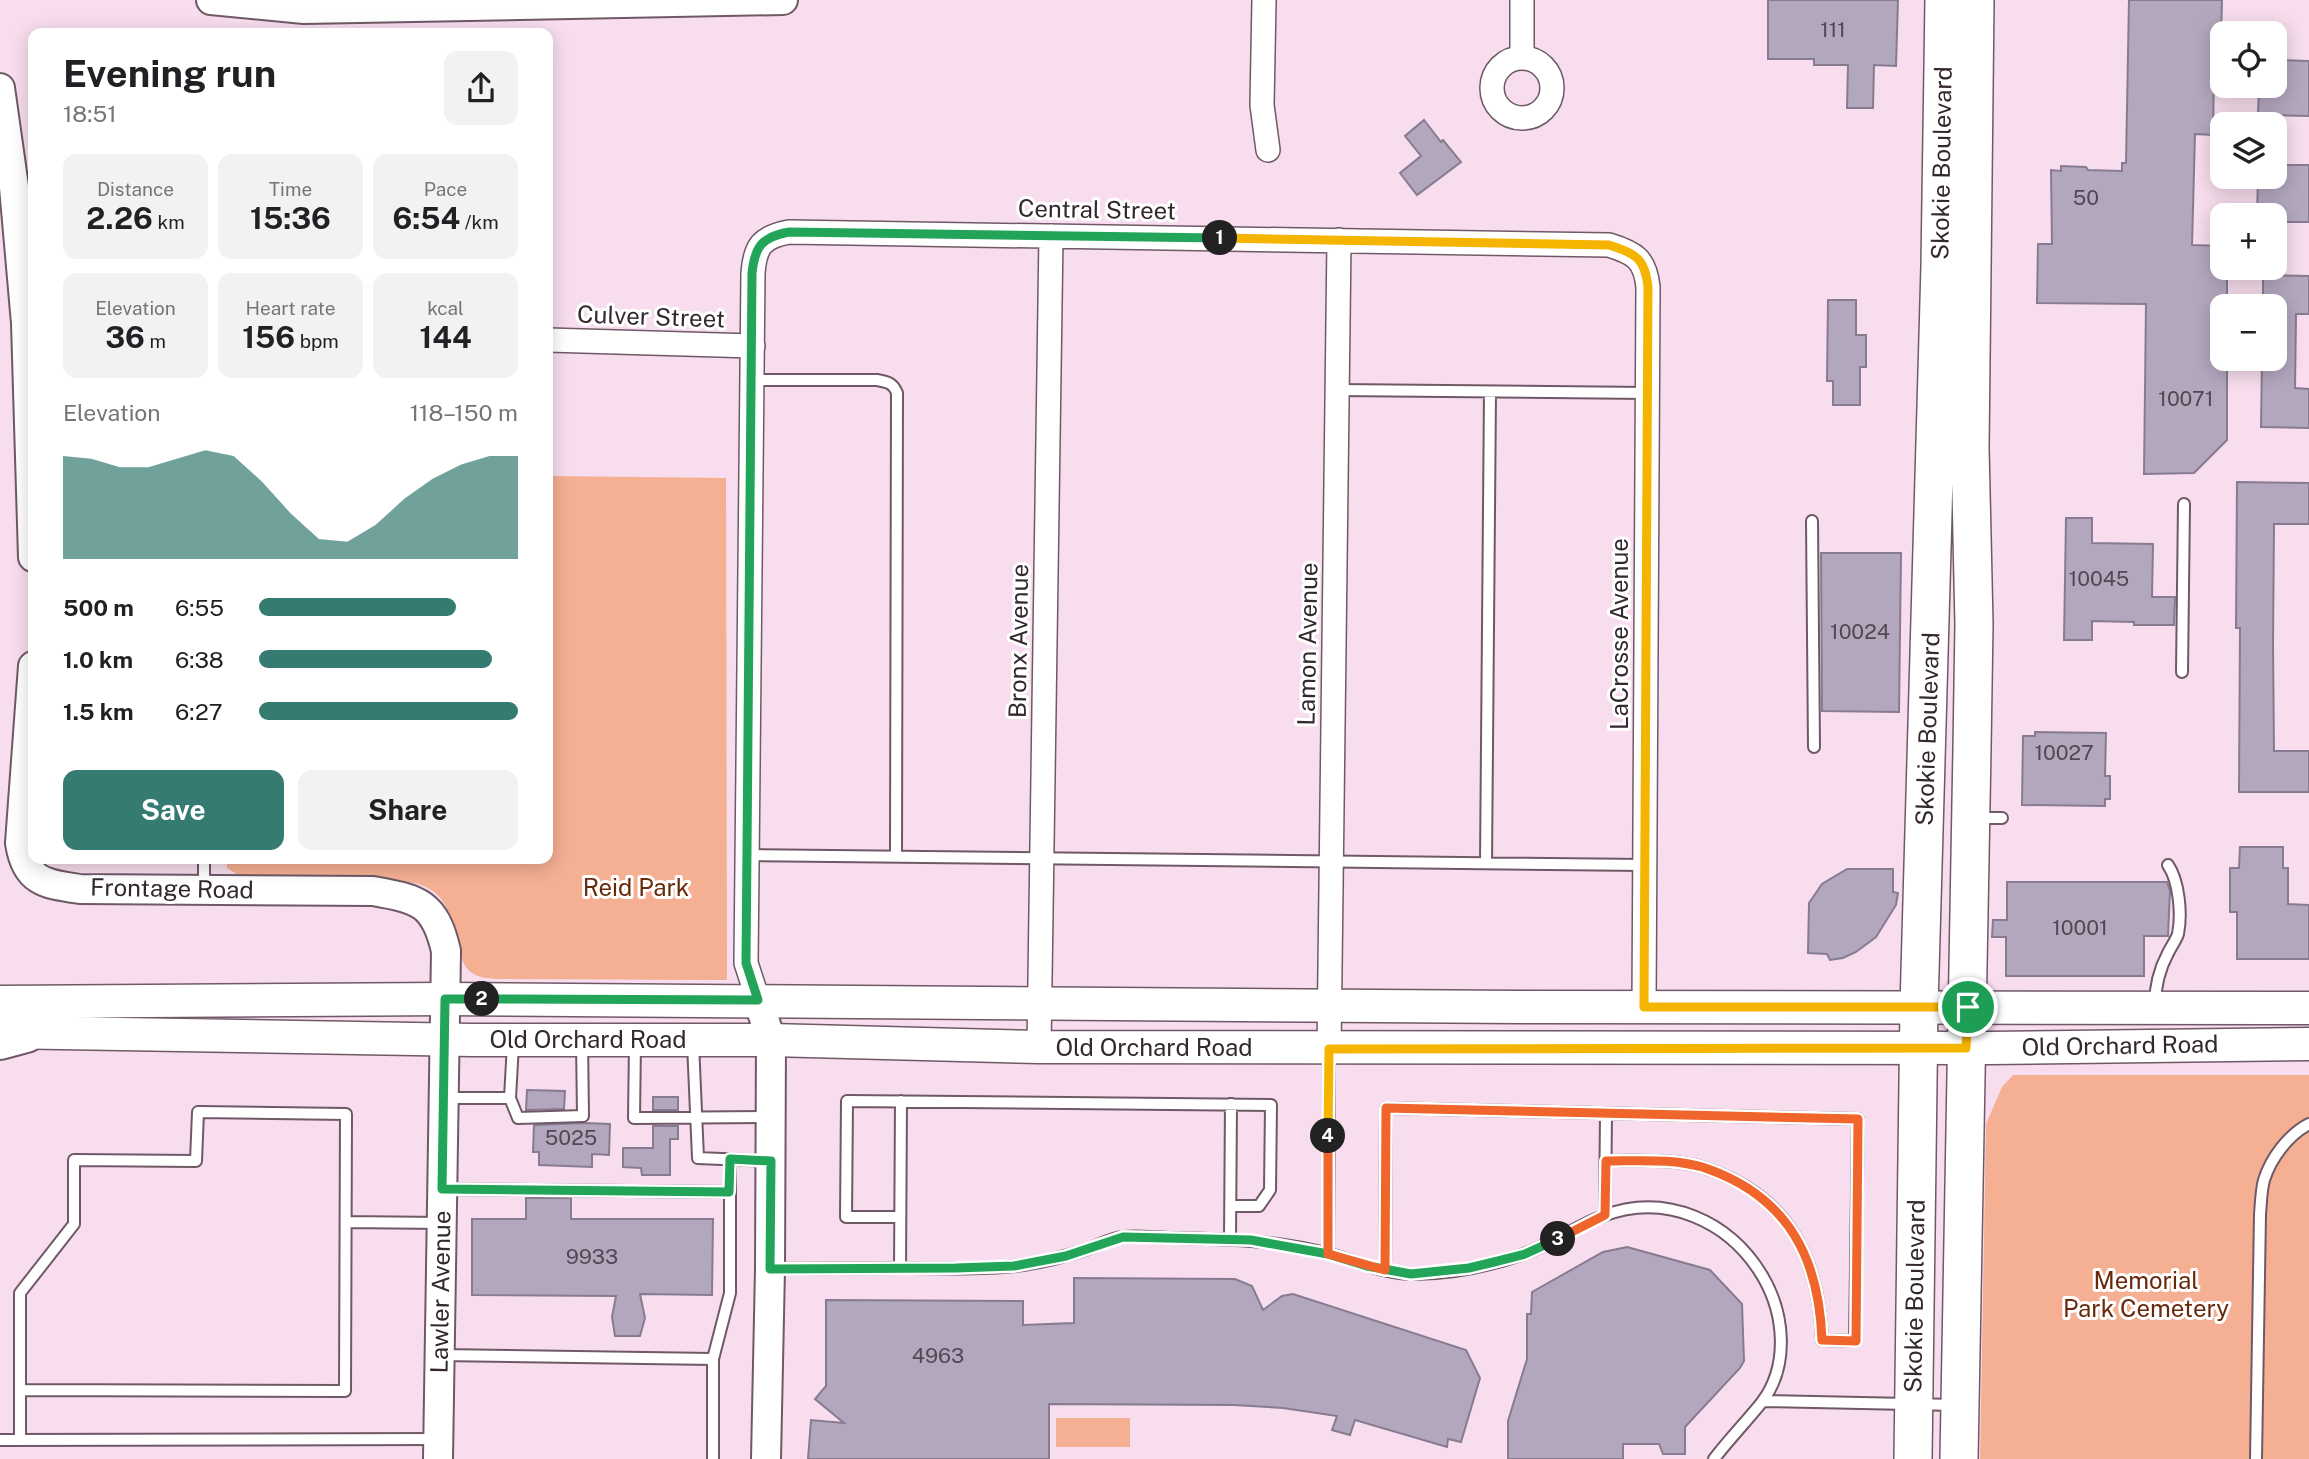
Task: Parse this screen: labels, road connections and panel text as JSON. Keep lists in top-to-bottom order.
{
  "streets": {
    "main road": ["Skokie Boulevard", "Old Orchard Road"],
    "street": [
      "Central Street",
      "Culver Street",
      "LaCrosse Avenue",
      "Bronx Avenue",
      "Lamon Avenue",
      "Frontage Road",
      "Lawler Avenue"
    ]
  },
  "crossings": [
    ["Skokie Boulevard", "Old Orchard Road"],
    ["Central Street", "Culver Street"],
    ["Central Street", "LaCrosse Avenue"],
    ["Central Street", "Bronx Avenue"],
    ["Central Street", "Lamon Avenue"],
    ["LaCrosse Avenue", "Old Orchard Road"],
    ["Bronx Avenue", "Old Orchard Road"],
    ["Lamon Avenue", "Old Orchard Road"],
    ["Frontage Road", "Old Orchard Road"],
    ["Frontage Road", "Lawler Avenue"],
    ["Old Orchard Road", "Lawler Avenue"]
  ],
  "parks": ["Reid Park", "Memorial Park Cemetery"],
  "house_numbers": [
    "111",
    "50",
    "10071",
    "10045",
    "10024",
    "10027",
    "10001",
    "5025",
    "9933",
    "4963"
  ],
  "page": {
    "map_buttons": ["+", "−"],
    "heading": ["Evening run", "18:51"],
    "stats": [
      ["Distance", "2.26 km"],
      ["Time", "15:36"],
      ["Pace", "6:54 /km"],
      ["Elevation", "36 m"],
      ["Heart rate", "156 bpm"],
      ["kcal", "144"]
    ],
    "pins": [
      "1",
      "2",
      "4",
      "3"
    ],
    "chart": ["Elevation", "118–150 m"],
    "list": [
      {
        "name": "500 m",
        "note": "6:55"
      },
      {
        "name": "1.0 km",
        "note": "6:38"
      },
      {
        "name": "1.5 km",
        "note": "6:27"
      }
    ],
    "buttons": ["Save", "Share"]
  }
}
